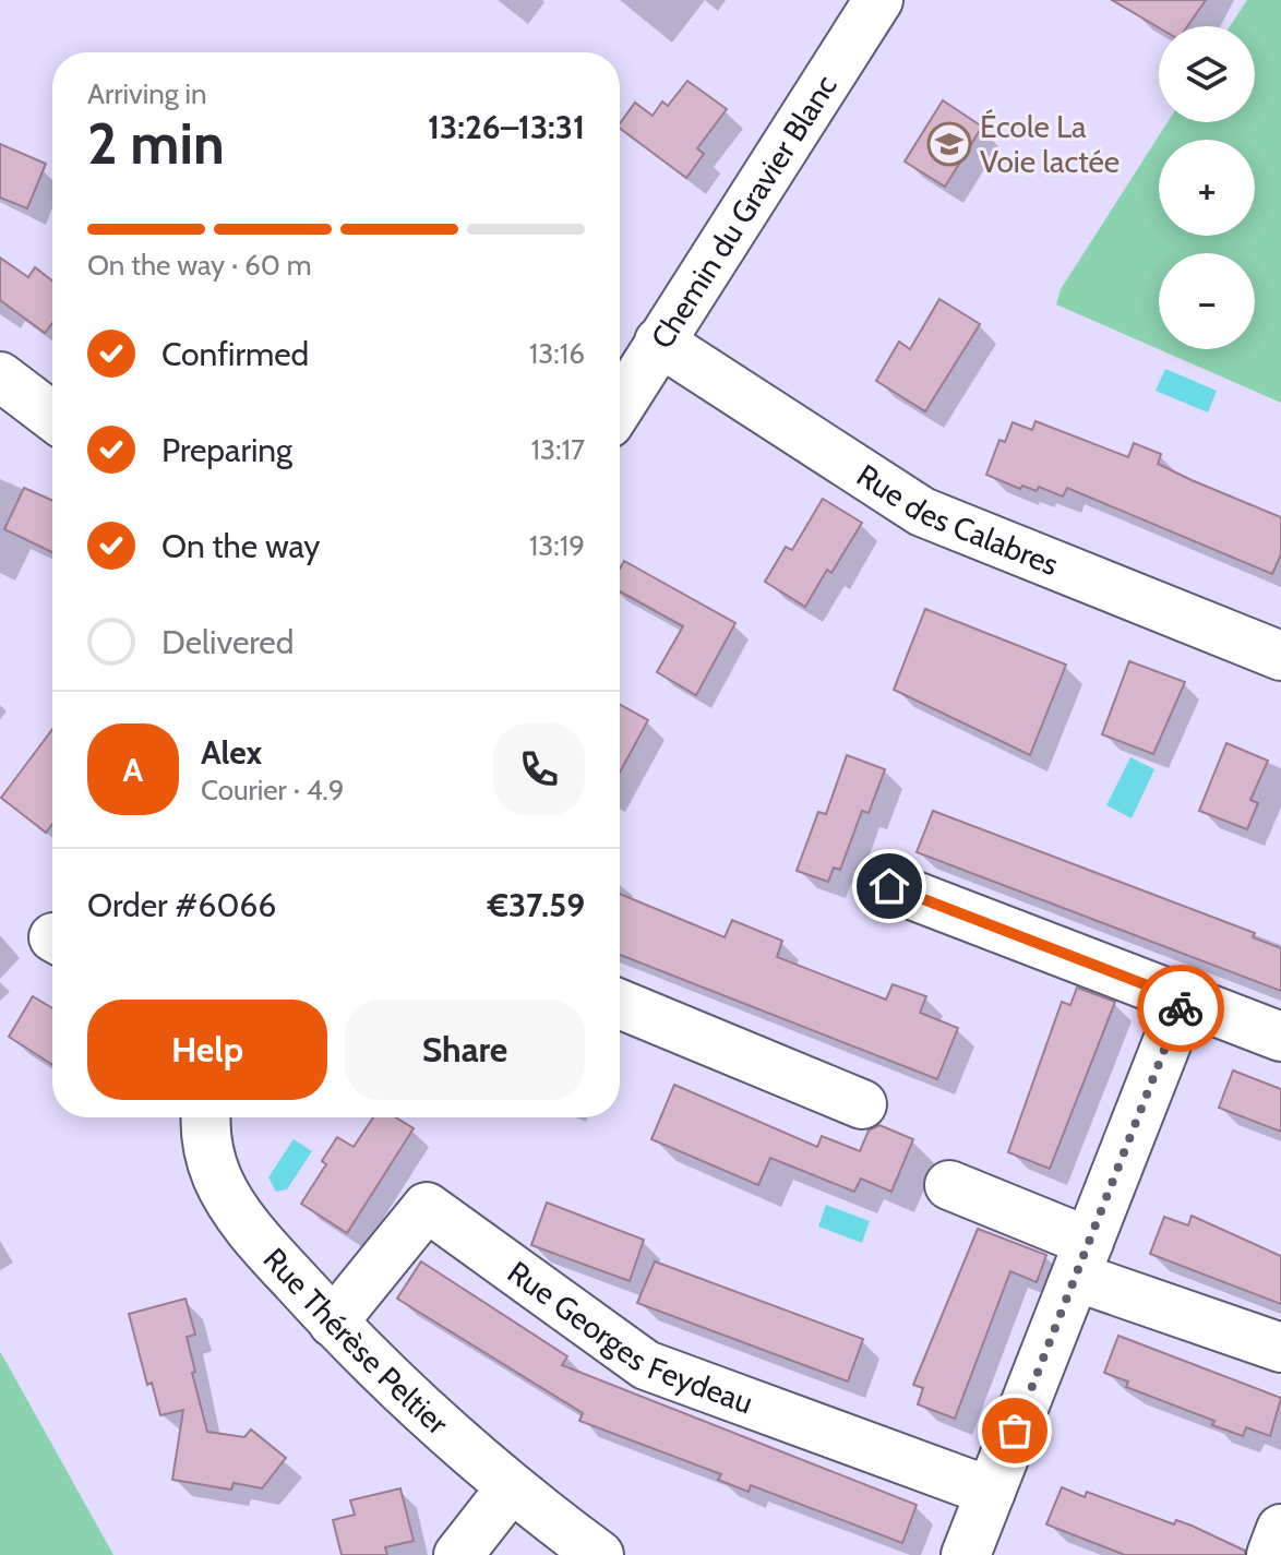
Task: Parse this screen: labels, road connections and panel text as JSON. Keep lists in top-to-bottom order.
{
  "streets": {
    "street": [
      "Chemin du Gravier Blanc",
      "Rue des Calabres",
      "Rue Georges Feydeau",
      "Rue Thérèse Peltier"
    ]
  },
  "crossings": [
    ["Chemin du Gravier Blanc", "Rue des Calabres"],
    ["Rue Georges Feydeau", "Rue Thérèse Peltier"]
  ],
  "places": {
    "school or university": ["École La Voie lactée"]
  },
  "page": {
    "map_buttons": ["+", "−"],
    "heading": ["2 min", "Arriving in", "13:26–13:31"],
    "panel": [
      "Alex",
      "Courier · 4.9",
      "Order #6066",
      "€37.59"
    ],
    "bar": "On the way · 60 m",
    "list": [
      ["Confirmed", "13:16"],
      ["Preparing", "13:17"],
      ["On the way", "13:19"],
      "Delivered"
    ],
    "round": "A",
    "buttons": ["Help", "Share"]
  }
}
